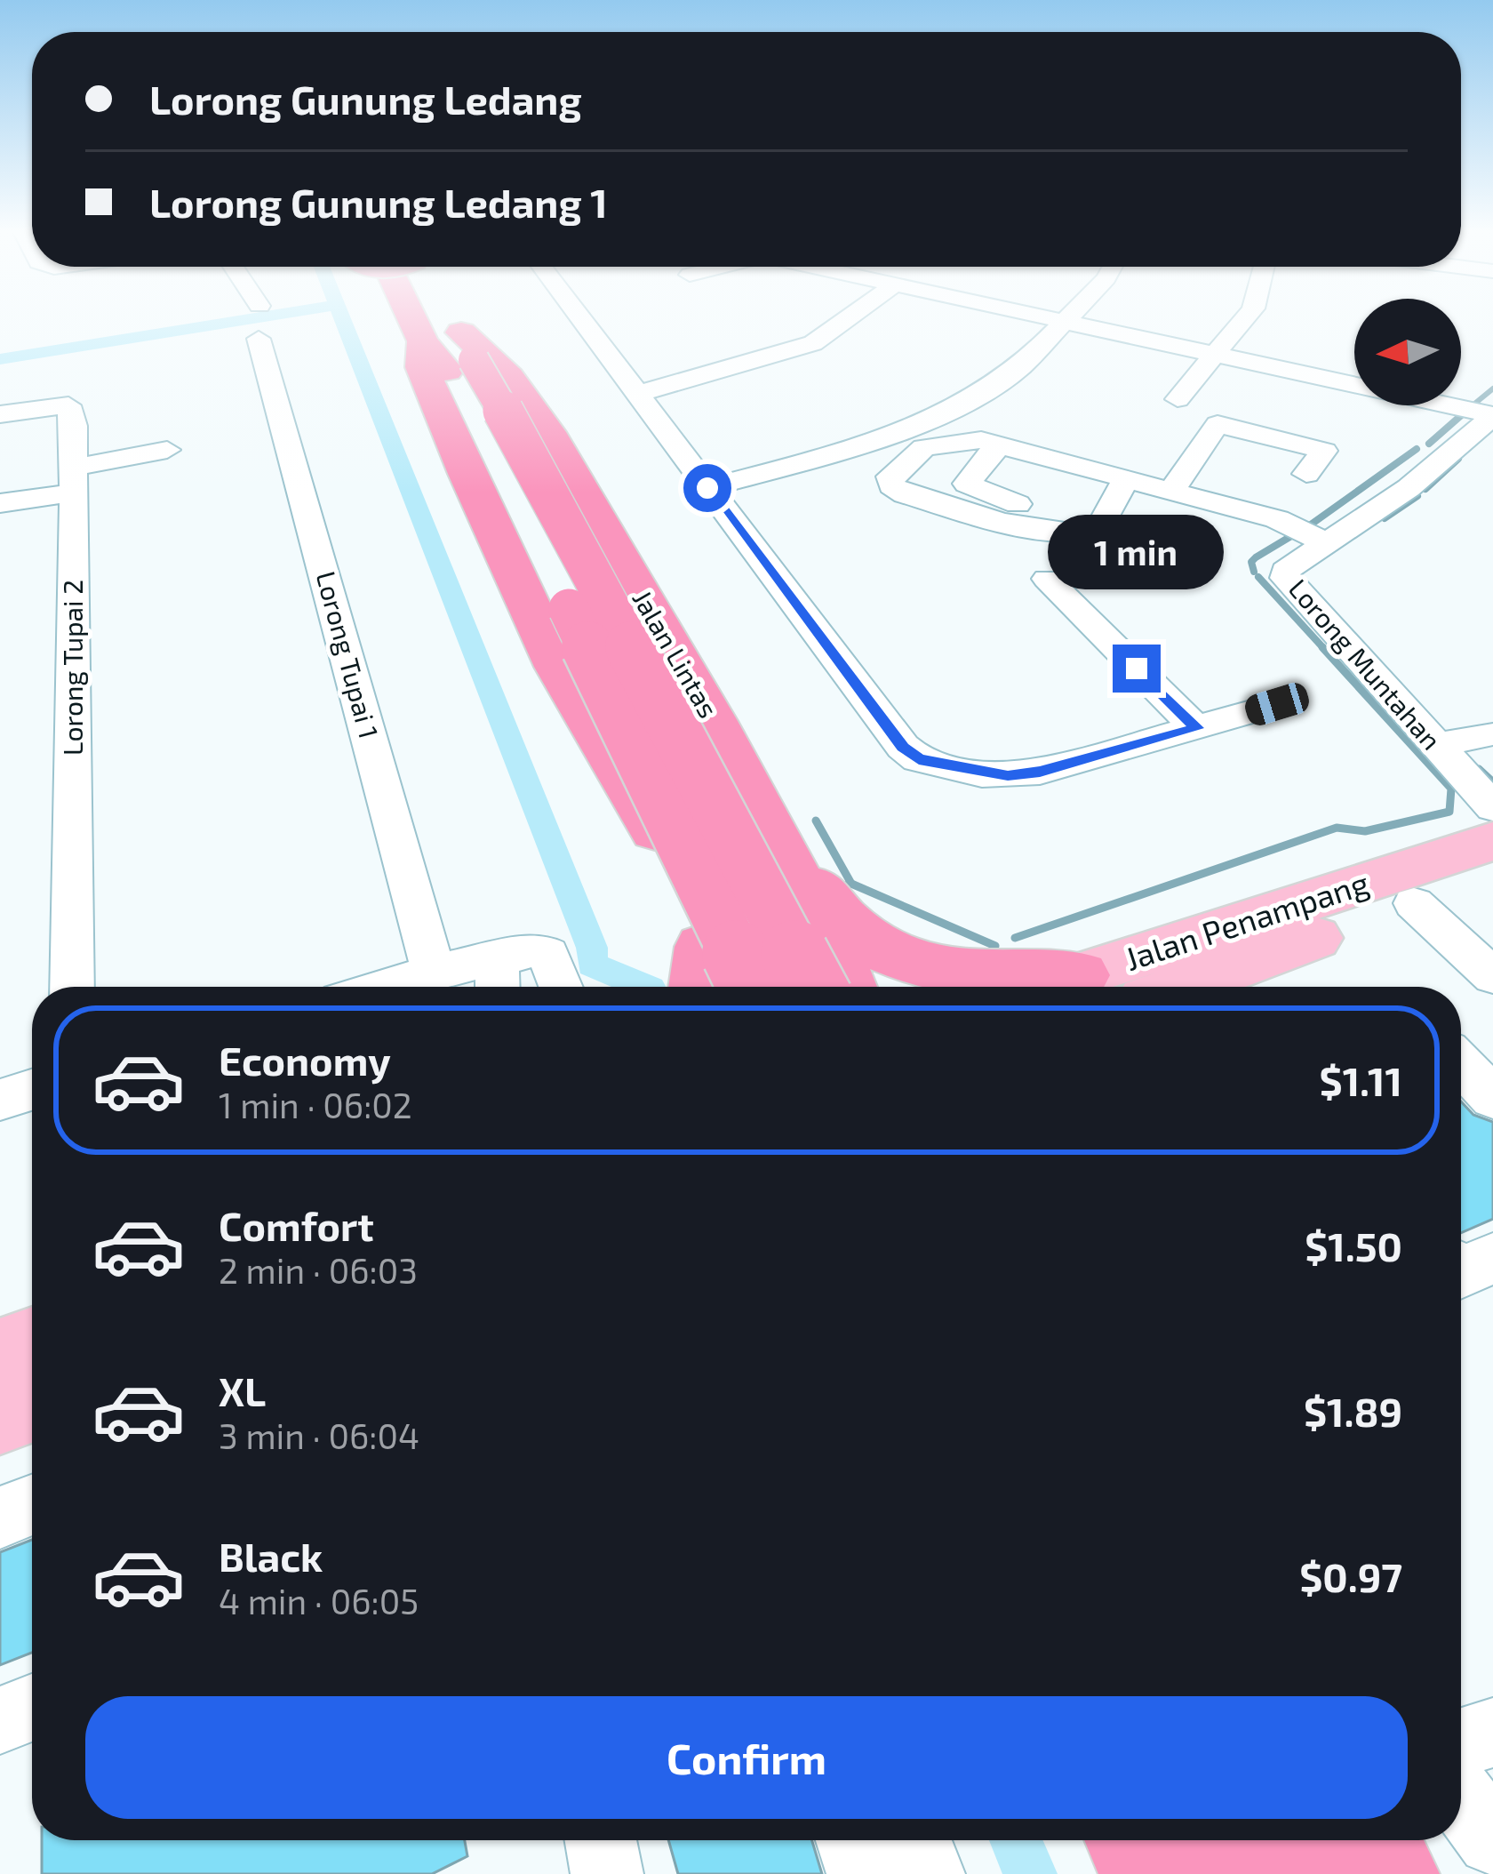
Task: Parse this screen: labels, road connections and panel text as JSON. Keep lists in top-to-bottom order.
{
  "streets": {
    "highway": ["Jalan Lintas"],
    "main road": ["Jalan Penampang"],
    "street": ["Lorong Tupai 1", "Lorong Muntahan", "Lorong Tupai 2"]
  },
  "north": "left",
  "page": {
    "banner": ["Lorong Gunung Ledang", "Lorong Gunung Ledang 1"],
    "bubble": "1 min",
    "list": [
      {
        "name": "Economy",
        "note": "1 min · 06:02",
        "value": "$1.11"
      },
      {
        "name": "Comfort",
        "note": "2 min · 06:03",
        "value": "$1.50"
      },
      {
        "name": "XL",
        "note": "3 min · 06:04",
        "value": "$1.89"
      },
      {
        "name": "Black",
        "note": "4 min · 06:05",
        "value": "$0.97"
      }
    ],
    "buttons": "Confirm"
  }
}
